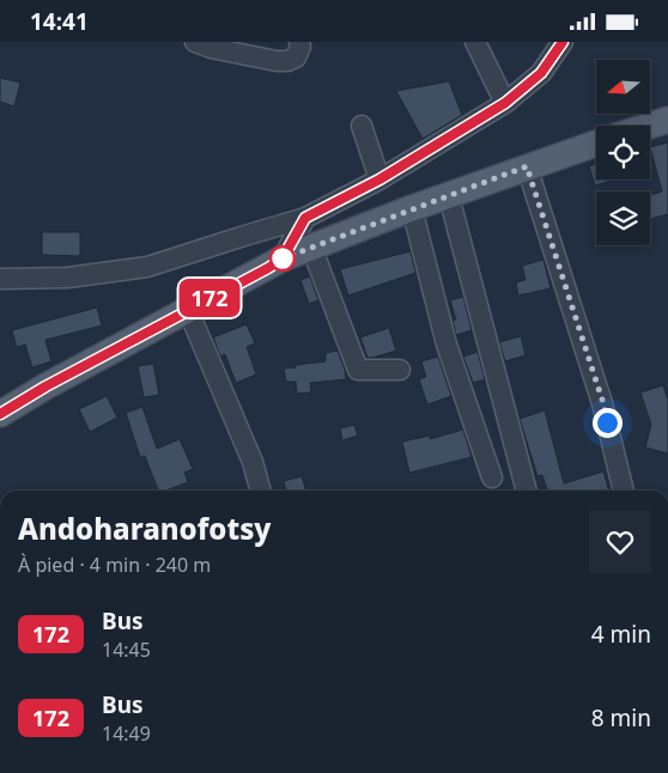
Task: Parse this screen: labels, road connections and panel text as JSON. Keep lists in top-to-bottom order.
{
  "lines": ["bus line 172"],
  "north": "left",
  "page": {
    "status": "14:41",
    "on_map": "172",
    "heading": ["Andoharanofotsy", "À pied · 4 min · 240 m"],
    "list": [
      {
        "mark": "172",
        "name": "Bus",
        "note": "14:45",
        "value": "4 min"
      },
      {
        "mark": "172",
        "name": "Bus",
        "note": "14:49",
        "value": "8 min"
      }
    ]
  }
}
